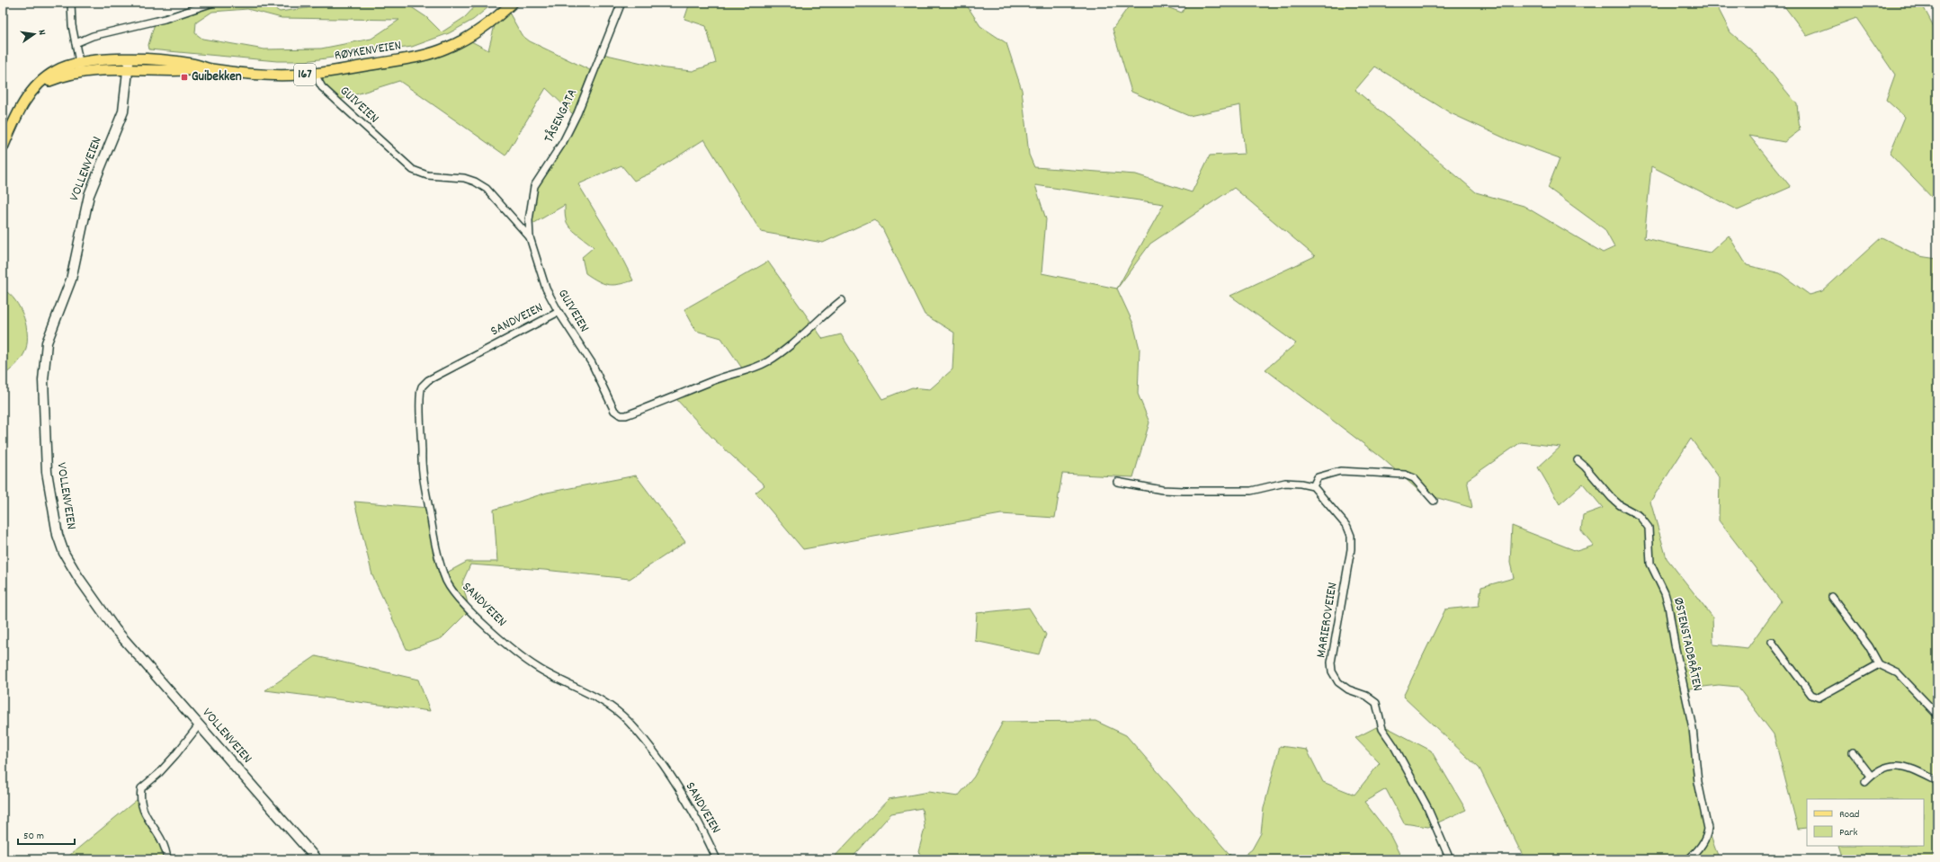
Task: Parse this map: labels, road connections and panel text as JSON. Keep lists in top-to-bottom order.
{
  "streets": {
    "main road": ["RØYKENVEIEN", "167", "VOLLENVEIEN"],
    "street": [
      "GUIVEIEN",
      "TÅSENGATA",
      "SANDVEIEN",
      "MARIEROVEIEN",
      "ØSTENSTADBRÅTEN"
    ]
  },
  "crossings": [
    ["RØYKENVEIEN", "GUIVEIEN"],
    ["RØYKENVEIEN", "VOLLENVEIEN"],
    ["GUIVEIEN", "TÅSENGATA"],
    ["GUIVEIEN", "SANDVEIEN"]
  ],
  "places": {
    "transit": ["Guibekken"]
  },
  "legend": ["Road", "Park"],
  "scale_bar": "50 m",
  "north": "right"
}
